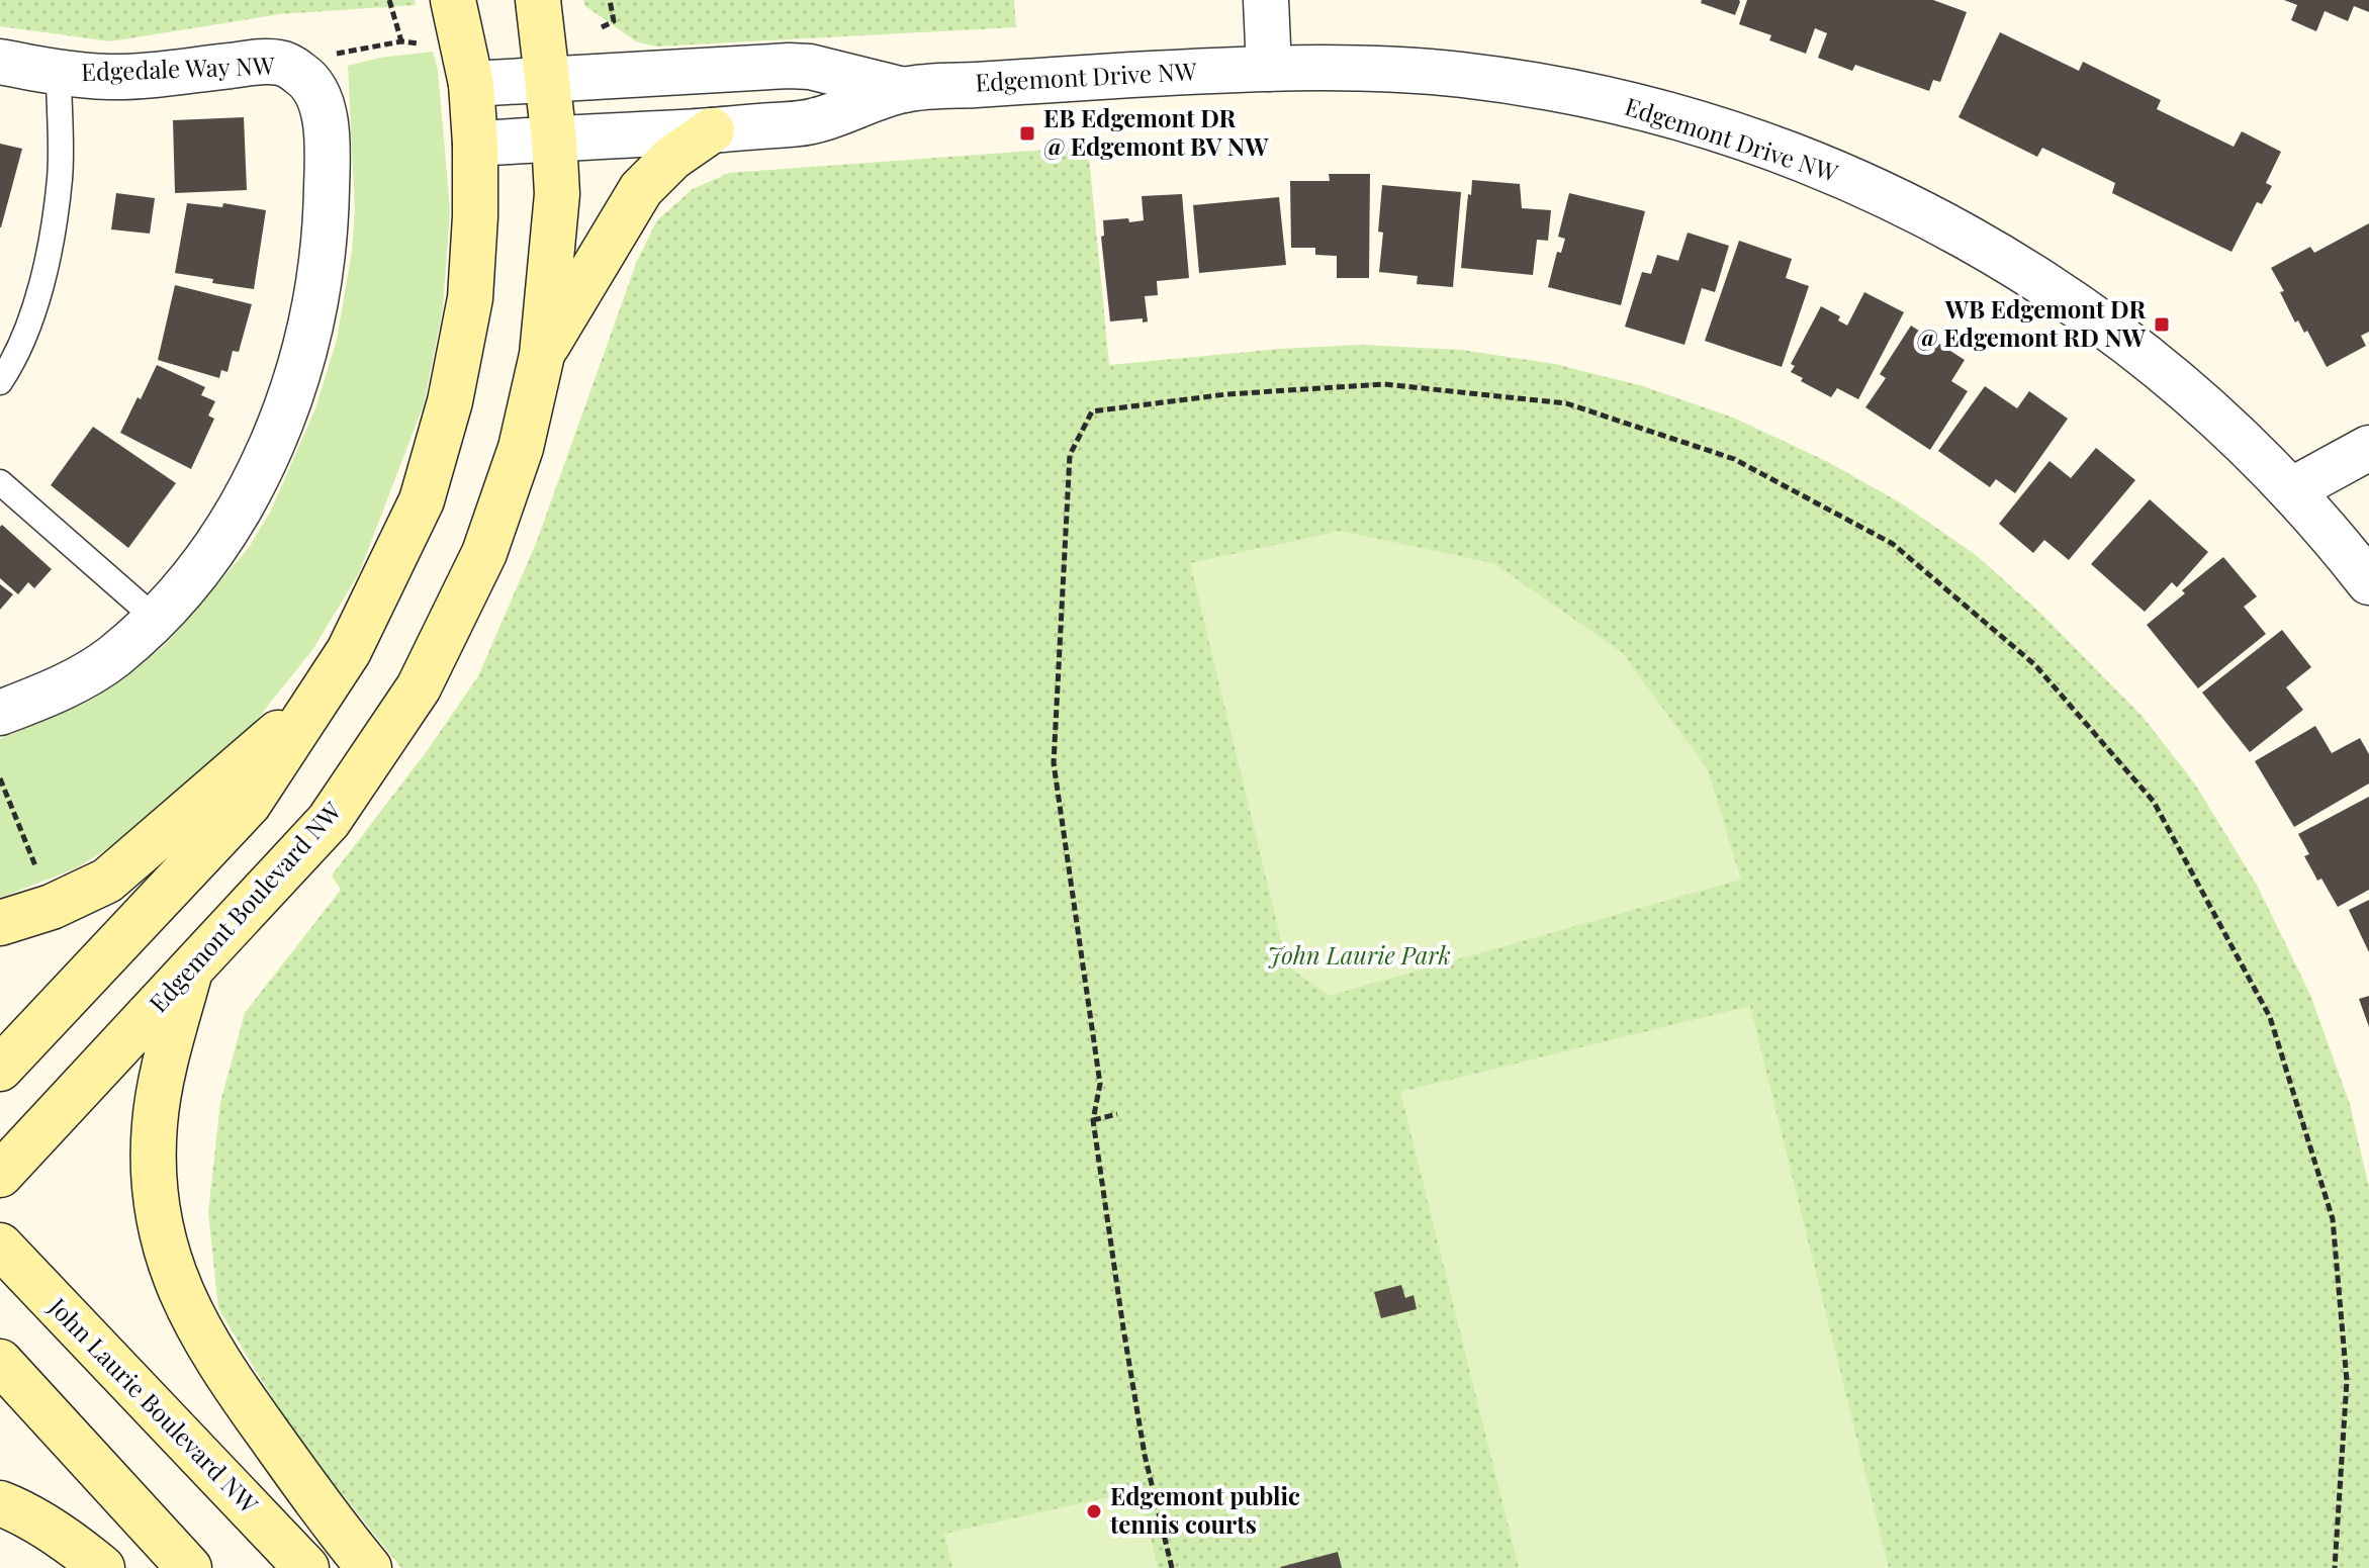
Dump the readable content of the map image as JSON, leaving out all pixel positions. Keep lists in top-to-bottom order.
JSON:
{
  "streets": {
    "main road": ["Edgemont Boulevard NW", "John Laurie Boulevard NW"],
    "street": ["Edgedale Way NW", "Edgemont Drive NW"]
  },
  "crossings": [
    ["Edgemont Drive NW", "Edgemont Boulevard NW"]
  ],
  "parks": ["John Laurie Park"],
  "places": {
    "transit": ["EB Edgemont DR @ Edgemont BV NW", "WB Edgemont DR @ Edgemont RD NW"],
    "other": ["Edgemont public tennis courts"]
  }
}
